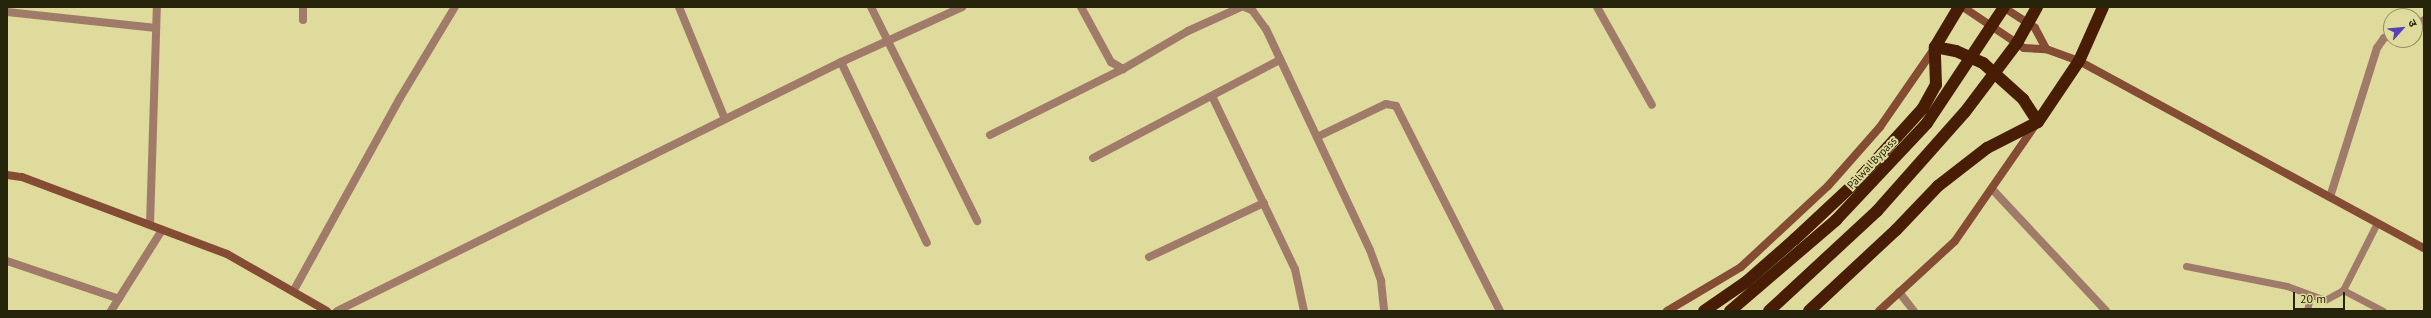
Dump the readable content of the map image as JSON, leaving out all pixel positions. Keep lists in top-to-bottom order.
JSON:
{
  "streets": {
    "highway": ["Palwal Bypass"]
  },
  "scale_bar": "20 m",
  "north": "top right"
}
